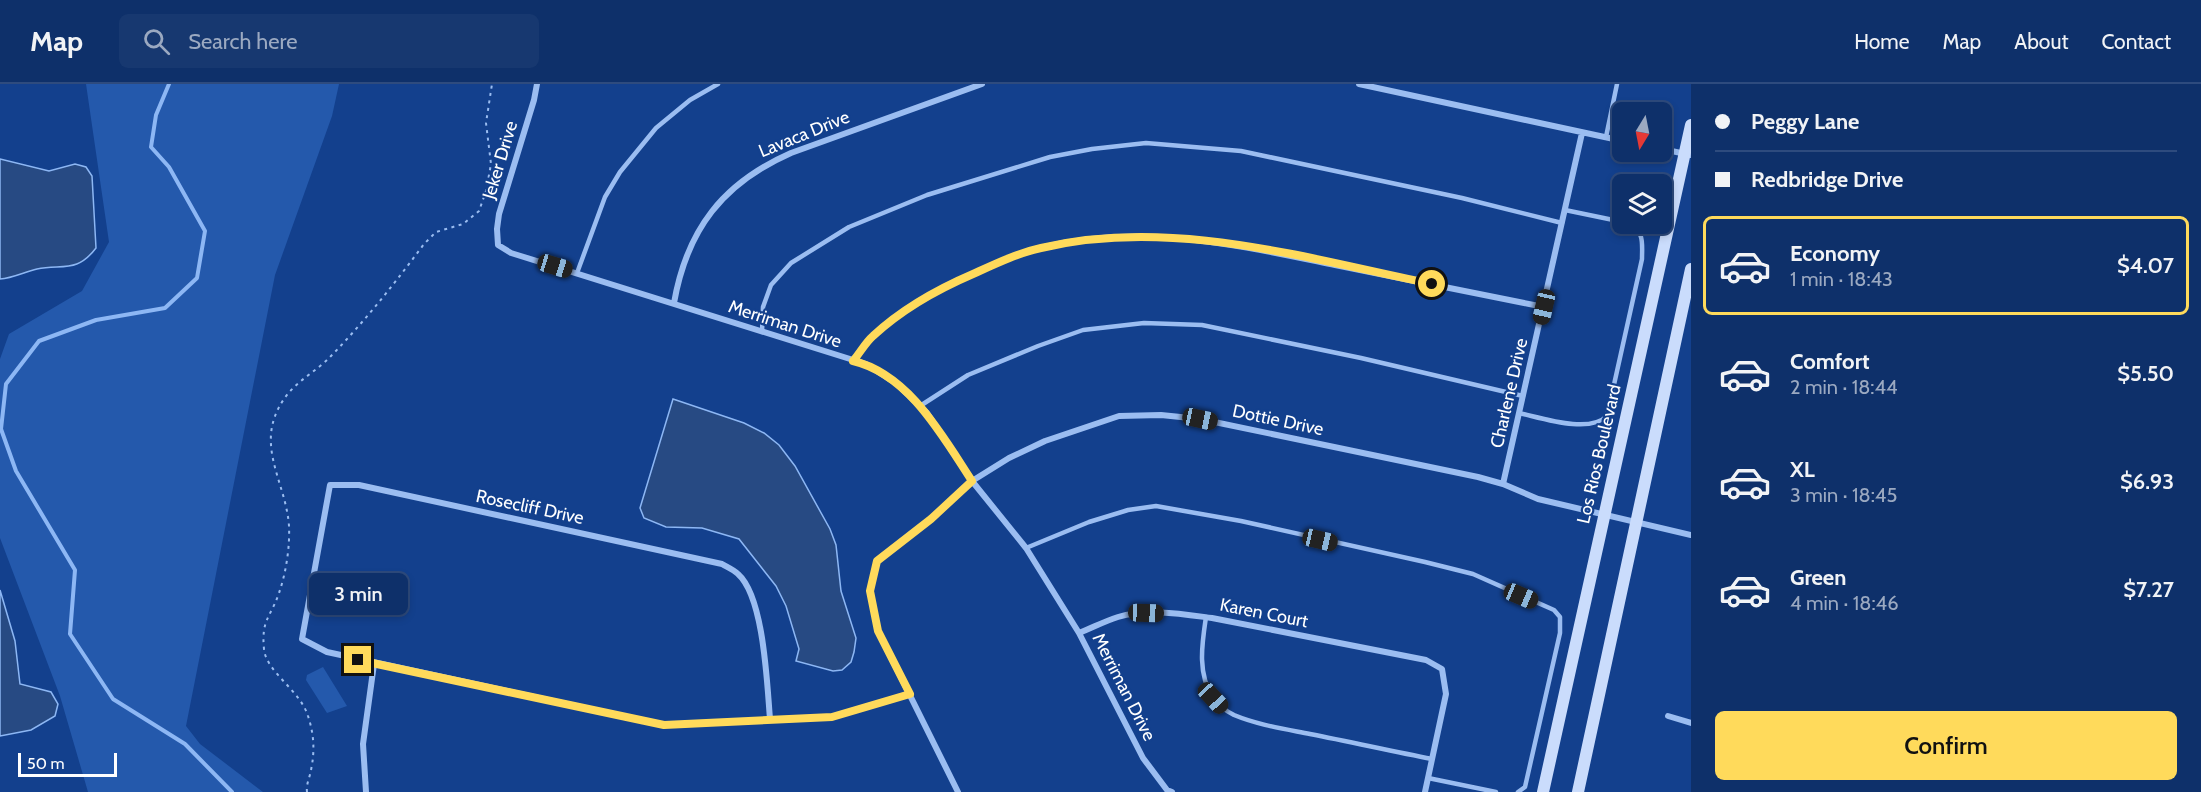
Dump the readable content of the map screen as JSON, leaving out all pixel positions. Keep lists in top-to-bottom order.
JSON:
{
  "streets": {
    "main road": ["Los Rios Boulevard"],
    "street": [
      "Lavaca Drive",
      "Jeker Drive",
      "Merriman Drive",
      "Charlene Drive",
      "Dottie Drive",
      "Rosecliff Drive",
      "Karen Court"
    ]
  },
  "crossings": [
    ["Lavaca Drive", "Merriman Drive"],
    ["Jeker Drive", "Merriman Drive"],
    ["Merriman Drive", "Dottie Drive"],
    ["Merriman Drive", "Karen Court"],
    ["Charlene Drive", "Dottie Drive"],
    ["Dottie Drive", "Los Rios Boulevard"]
  ],
  "scale_bar": "50 m",
  "north": "bottom",
  "page": {
    "header": "Map",
    "search": "Search here",
    "nav": [
      "Home",
      "Map",
      "About",
      "Contact"
    ],
    "banner": ["Peggy Lane", "Redbridge Drive"],
    "list": [
      {
        "name": "Economy",
        "note": "1 min · 18:43",
        "value": "$4.07"
      },
      {
        "name": "Comfort",
        "note": "2 min · 18:44",
        "value": "$5.50"
      },
      {
        "name": "XL",
        "note": "3 min · 18:45",
        "value": "$6.93"
      },
      {
        "name": "Green",
        "note": "4 min · 18:46",
        "value": "$7.27"
      }
    ],
    "bubble": "3 min",
    "buttons": "Confirm",
    "scale": "50 m"
  }
}
